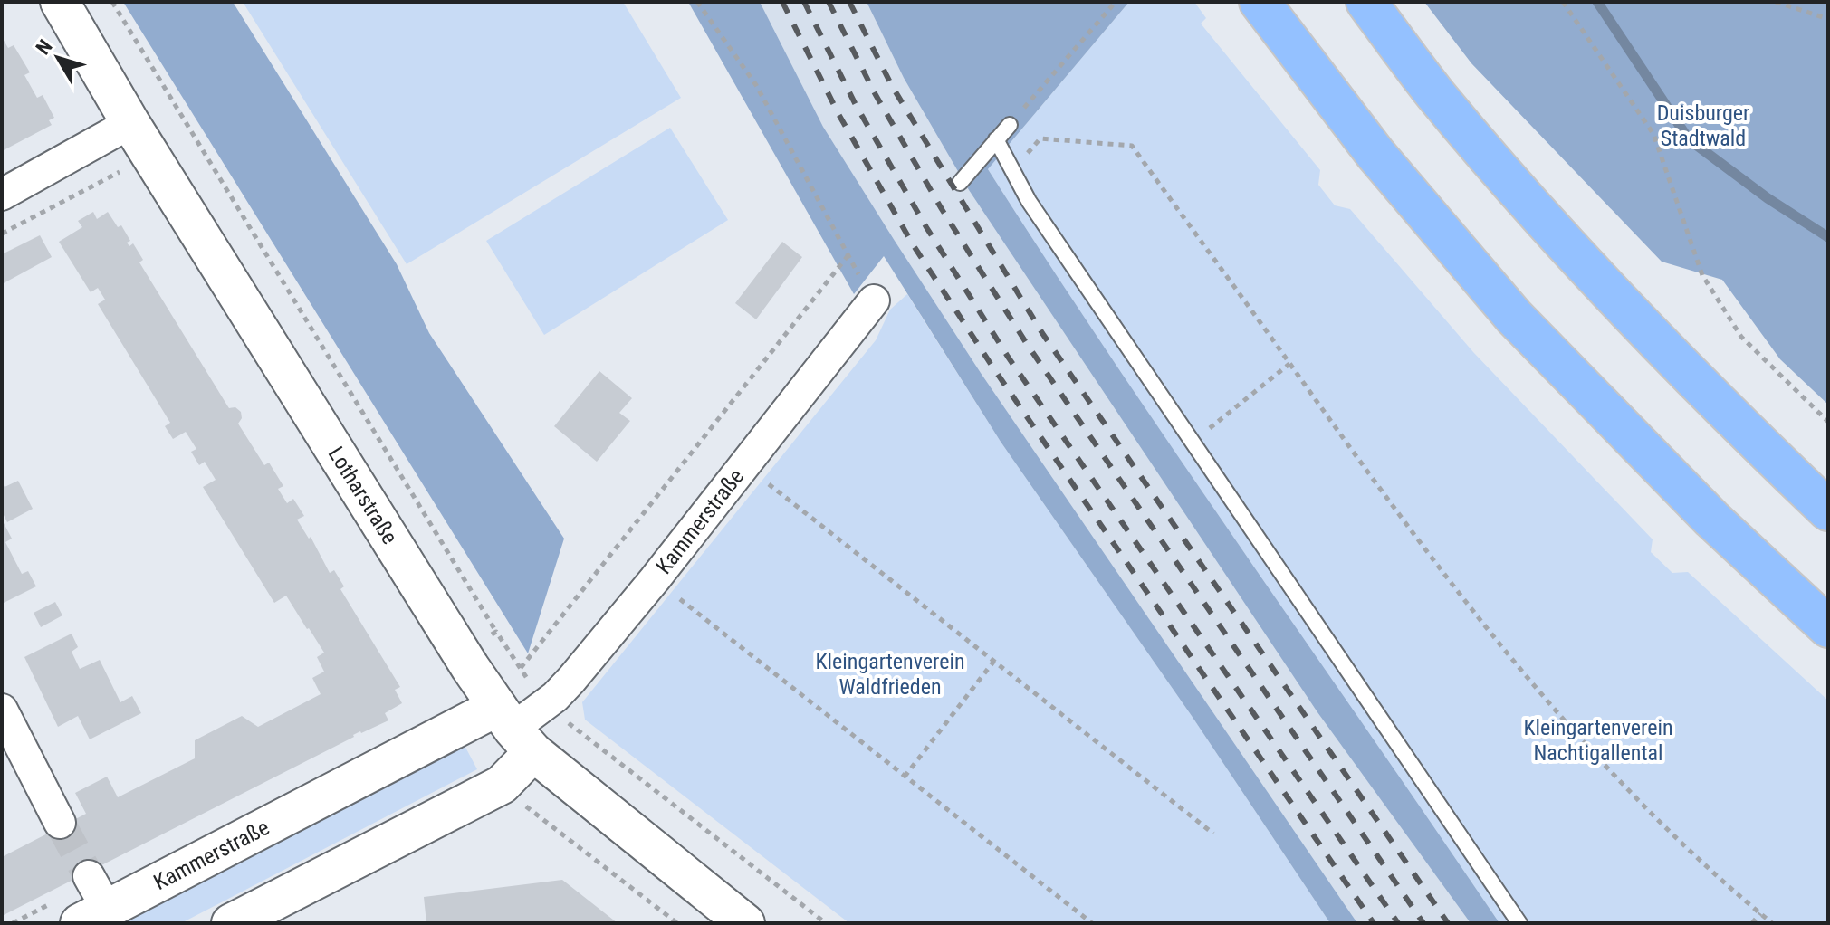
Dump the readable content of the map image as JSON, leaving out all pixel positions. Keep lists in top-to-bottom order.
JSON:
{
  "streets": {
    "street": ["Lotharstraße", "Kammerstraße"]
  },
  "crossings": [
    ["Lotharstraße", "Kammerstraße"]
  ],
  "parks": ["Duisburger Stadtwald", "Kleingartenverein Waldfrieden", "Kleingartenverein Nachtigallental"],
  "north": "top left"
}
